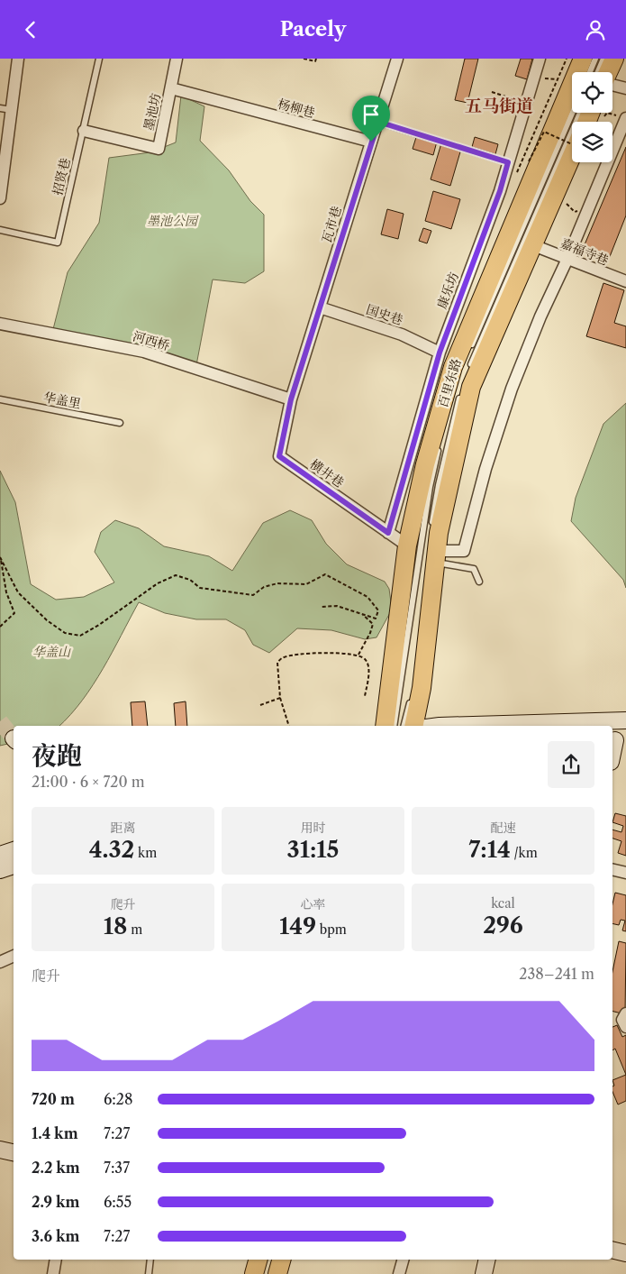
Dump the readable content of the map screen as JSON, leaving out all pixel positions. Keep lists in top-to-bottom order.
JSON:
{
  "streets": {
    "main road": ["百里东路"],
    "street": [
      "杨柳巷",
      "墨池坊",
      "瓦市巷",
      "嘉福寺巷",
      "康乐坊",
      "国史巷",
      "河西桥",
      "横井巷"
    ],
    "lane": ["招贤巷", "华盖里"]
  },
  "crossings": [
    ["杨柳巷", "墨池坊"],
    ["杨柳巷", "瓦市巷"],
    ["墨池坊", "招贤巷"],
    ["瓦市巷", "国史巷"],
    ["瓦市巷", "河西桥"],
    ["瓦市巷", "横井巷"],
    ["嘉福寺巷", "百里东路"],
    ["康乐坊", "国史巷"],
    ["康乐坊", "横井巷"],
    ["河西桥", "横井巷"],
    ["百里东路", "横井巷"]
  ],
  "districts": ["五马街道"],
  "parks": ["墨池公园", "华盖山"],
  "page": {
    "header": "Pacely",
    "heading": ["夜跑", "21:00 · 6 × 720 m"],
    "stats": [
      ["距离", "4.32 km"],
      ["用时", "31:15"],
      ["配速", "7:14 /km"],
      ["爬升", "18 m"],
      ["心率", "149 bpm"],
      ["kcal", "296"]
    ],
    "chart": ["爬升", "238–241 m"],
    "list": [
      {
        "name": "720 m",
        "note": "6:28"
      },
      {
        "name": "1.4 km",
        "note": "7:27"
      },
      {
        "name": "2.2 km",
        "note": "7:37"
      },
      {
        "name": "2.9 km",
        "note": "6:55"
      },
      {
        "name": "3.6 km",
        "note": "7:27"
      }
    ]
  }
}
